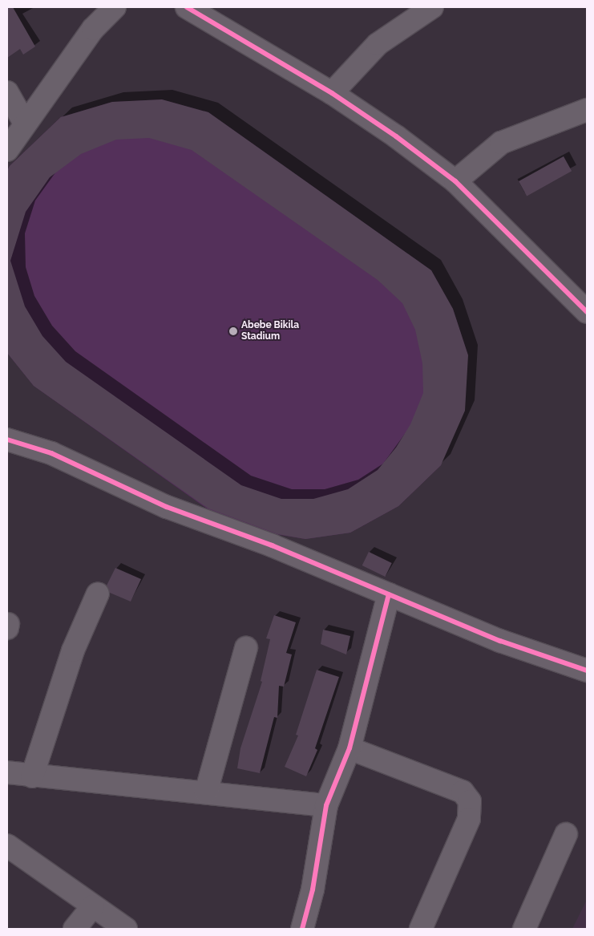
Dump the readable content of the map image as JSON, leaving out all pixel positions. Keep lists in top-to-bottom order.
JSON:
{
  "places": ["Abebe Bikila Stadium"]
}
